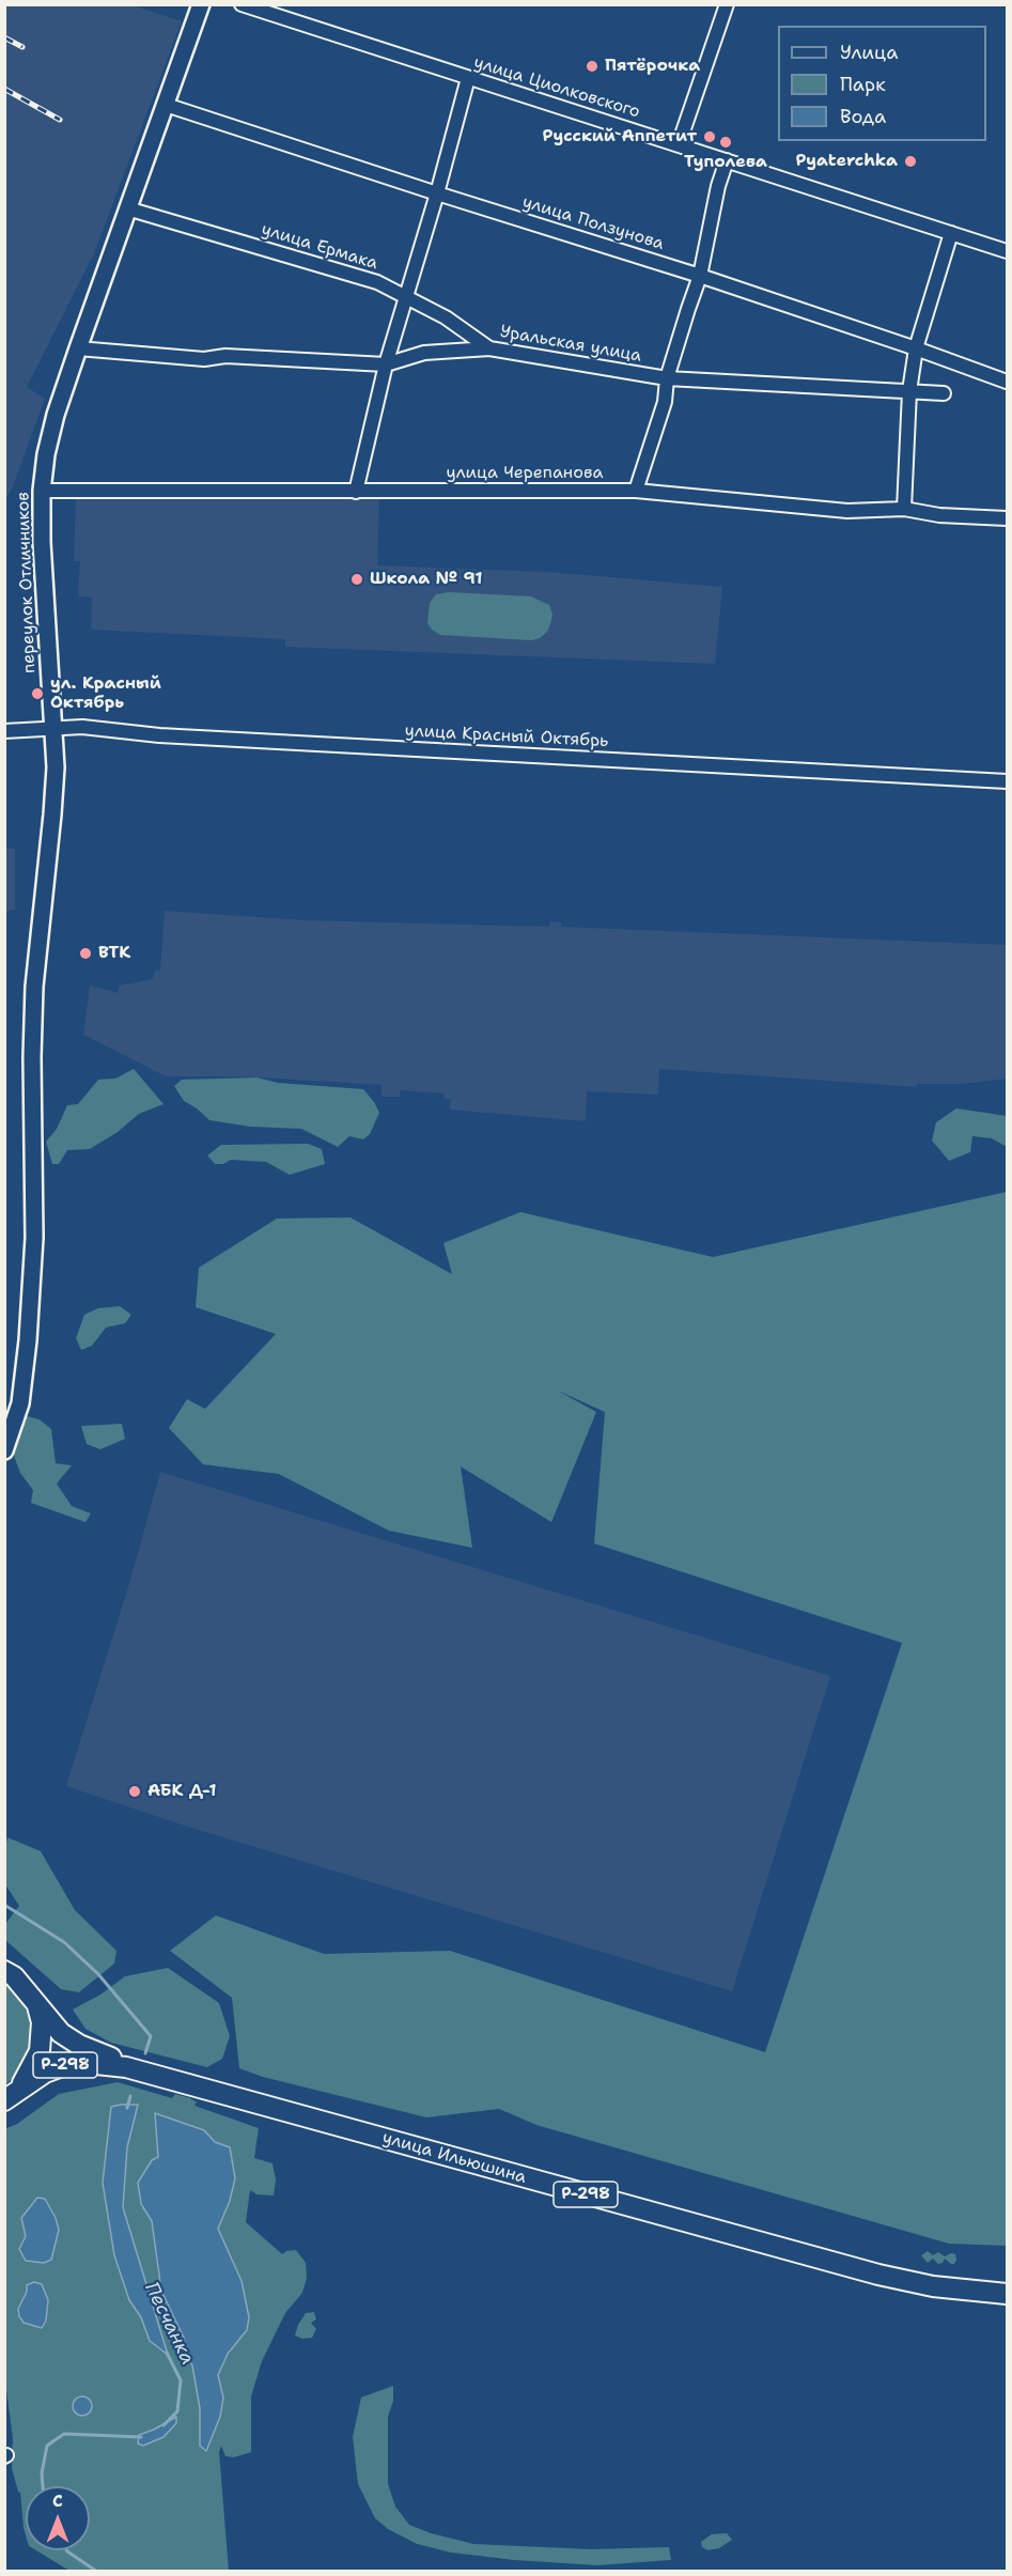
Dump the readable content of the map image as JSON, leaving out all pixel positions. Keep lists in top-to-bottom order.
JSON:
{
  "streets": {
    "highway": ["Р-298", "улица Ильюшина"],
    "main road": ["переулок Отличников"],
    "street": [
      "улица Циолковского",
      "улица Ползунова",
      "улица Ермака",
      "Уральская улица",
      "улица Черепанова",
      "улица Красный Октябрь"
    ]
  },
  "crossings": [
    ["улица Ползунова", "переулок Отличников"],
    ["улица Ермака", "Уральская улица"],
    ["улица Ермака", "переулок Отличников"],
    ["Уральская улица", "переулок Отличников"],
    ["улица Черепанова", "переулок Отличников"],
    ["переулок Отличников", "улица Красный Октябрь"],
    ["Р-298", "улица Ильюшина"]
  ],
  "water": ["Песчанка"],
  "places": [
    "Пятёрочка",
    "Русский Аппетит",
    "Туполева",
    "Pyaterchka",
    "Школа № 91",
    "ул. Красный Октябрь",
    "ВТК",
    "АБК Д-1"
  ],
  "legend": ["Улица", "Парк", "Вода"],
  "north": "top"
}
